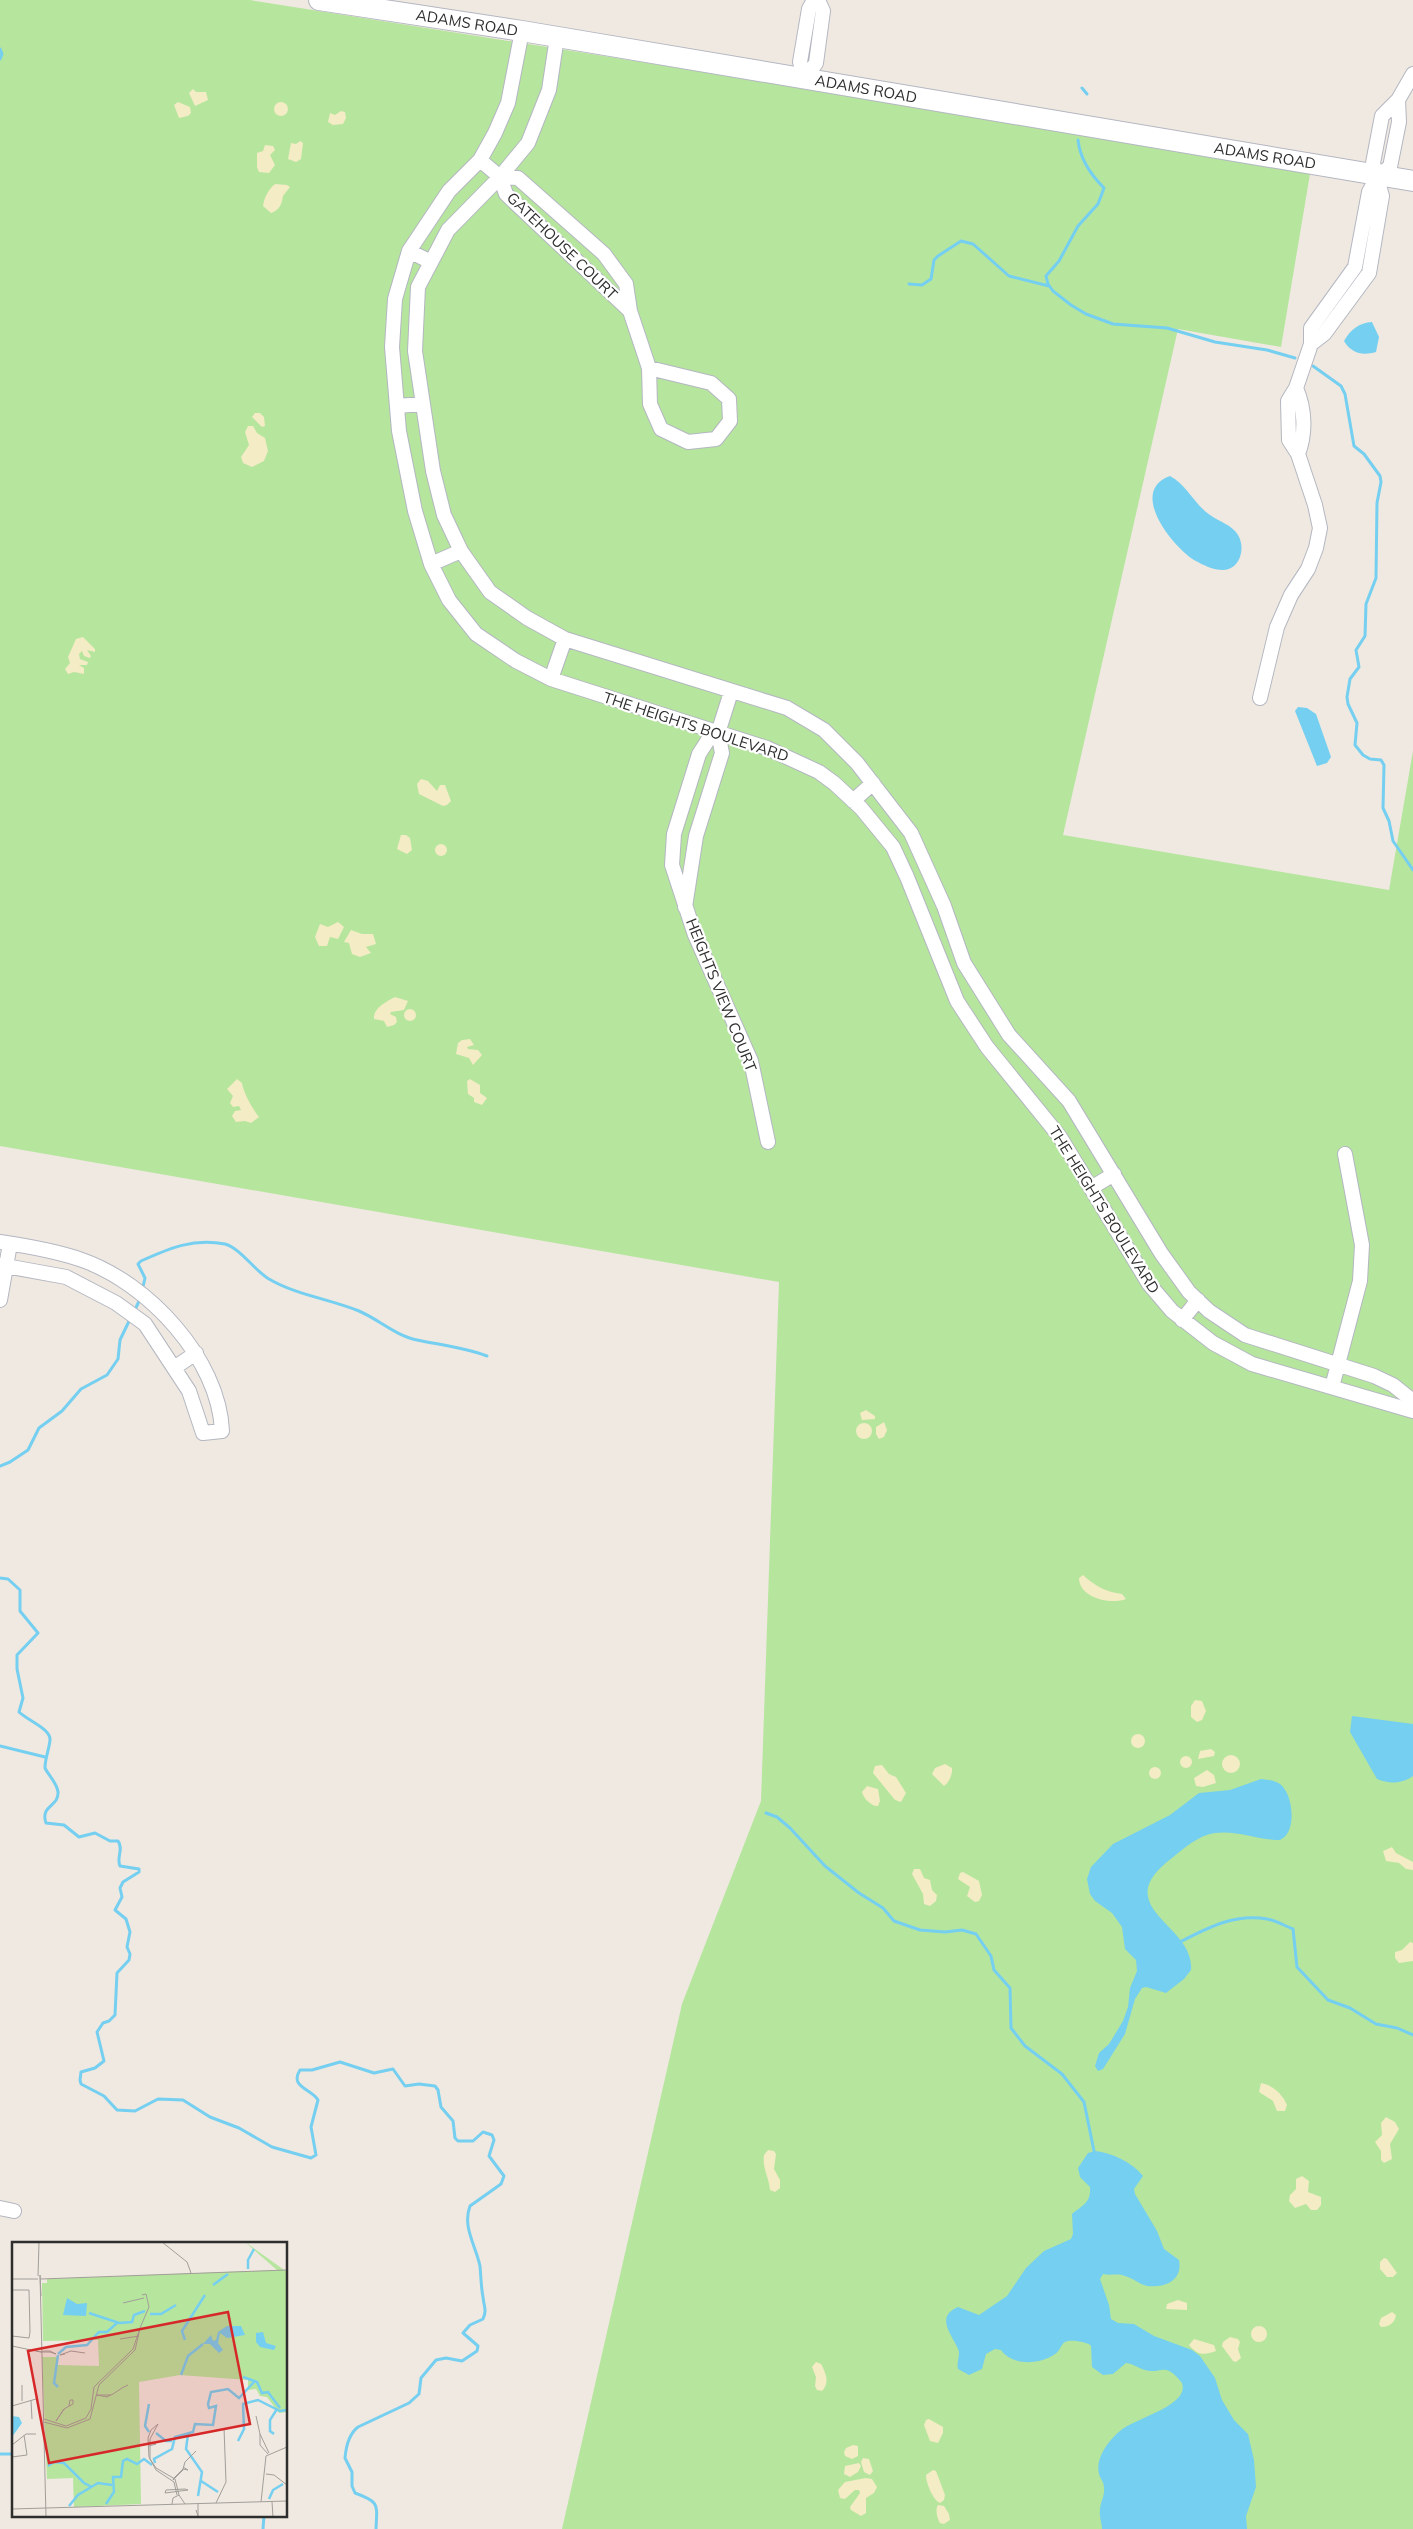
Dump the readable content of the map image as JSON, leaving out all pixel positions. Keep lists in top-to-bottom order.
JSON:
{
  "streets": {
    "main road": ["ADAMS ROAD"],
    "street": ["GATEHOUSE COURT", "THE HEIGHTS BOULEVARD", "HEIGHTS VIEW COURT"]
  },
  "crossings": [
    ["ADAMS ROAD", "THE HEIGHTS BOULEVARD"],
    ["GATEHOUSE COURT", "THE HEIGHTS BOULEVARD"],
    ["THE HEIGHTS BOULEVARD", "HEIGHTS VIEW COURT"]
  ]
}
